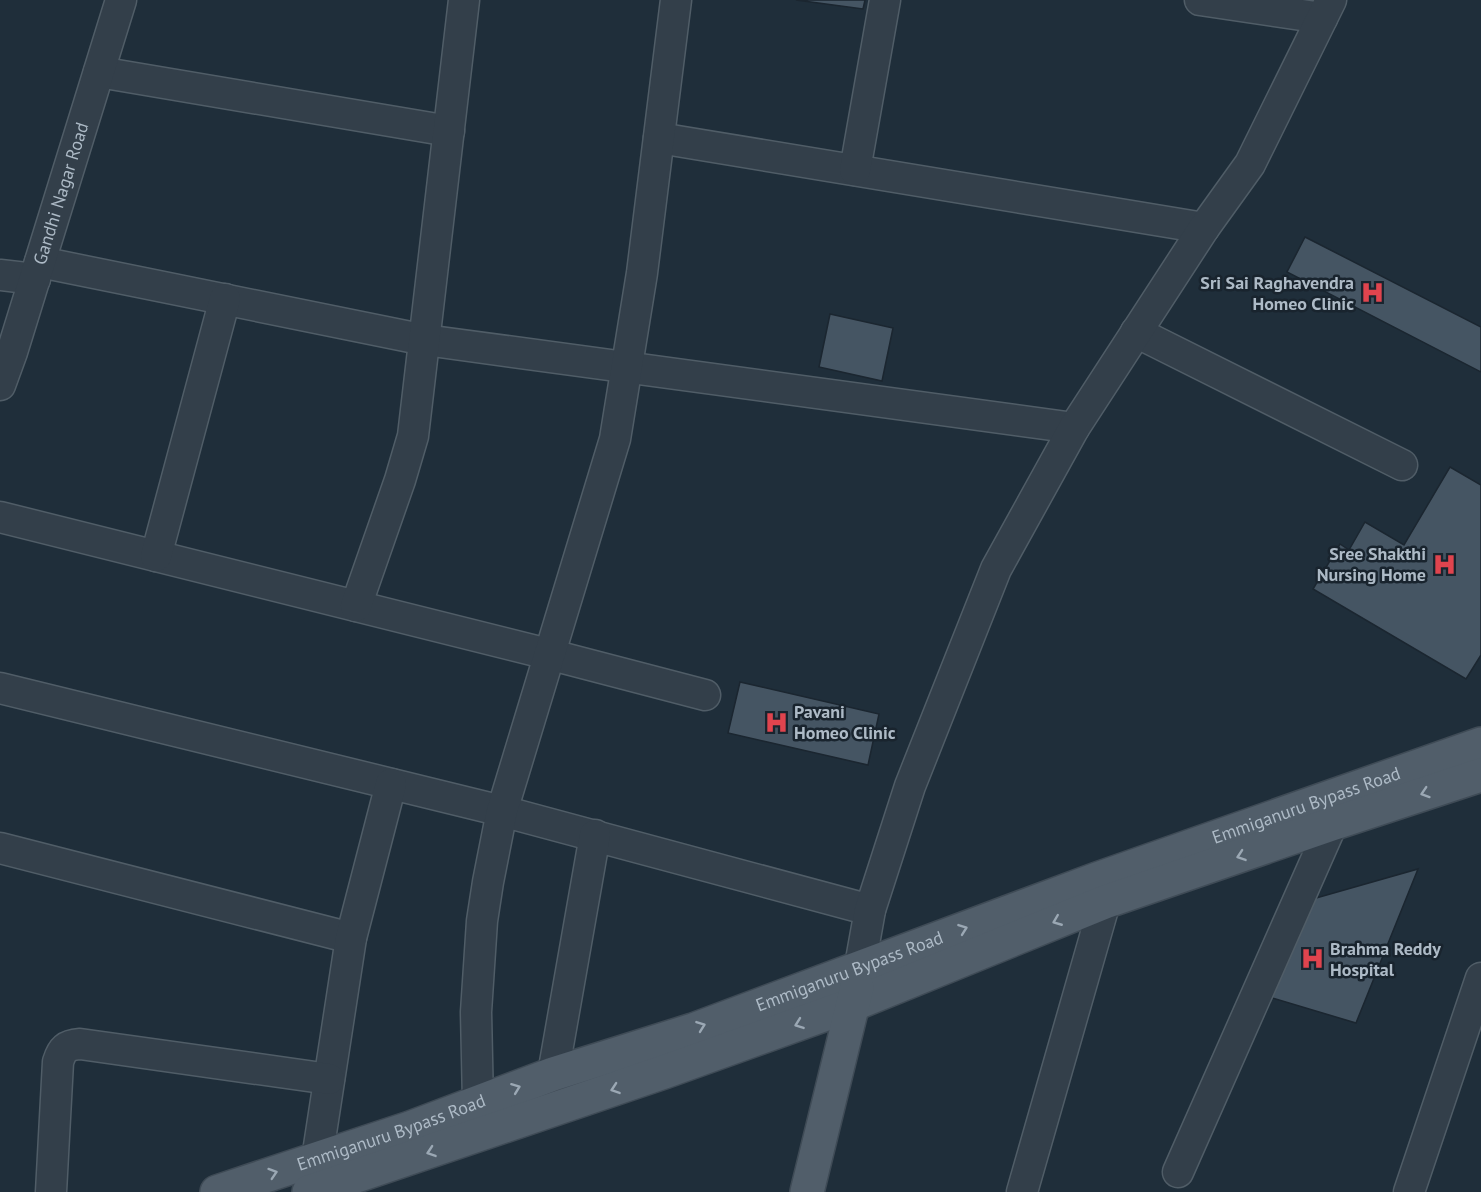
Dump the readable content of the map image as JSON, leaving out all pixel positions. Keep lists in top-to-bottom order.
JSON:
{
  "streets": {
    "main road": ["Emmiganuru Bypass Road"],
    "street": ["Gandhi Nagar Road"]
  },
  "places": {
    "hospital": [
      "Sri Sai Raghavendra Homeo Clinic",
      "Sree Shakthi Nursing Home",
      "Pavani Homeo Clinic",
      "Brahma Reddy Hospital"
    ]
  }
}
